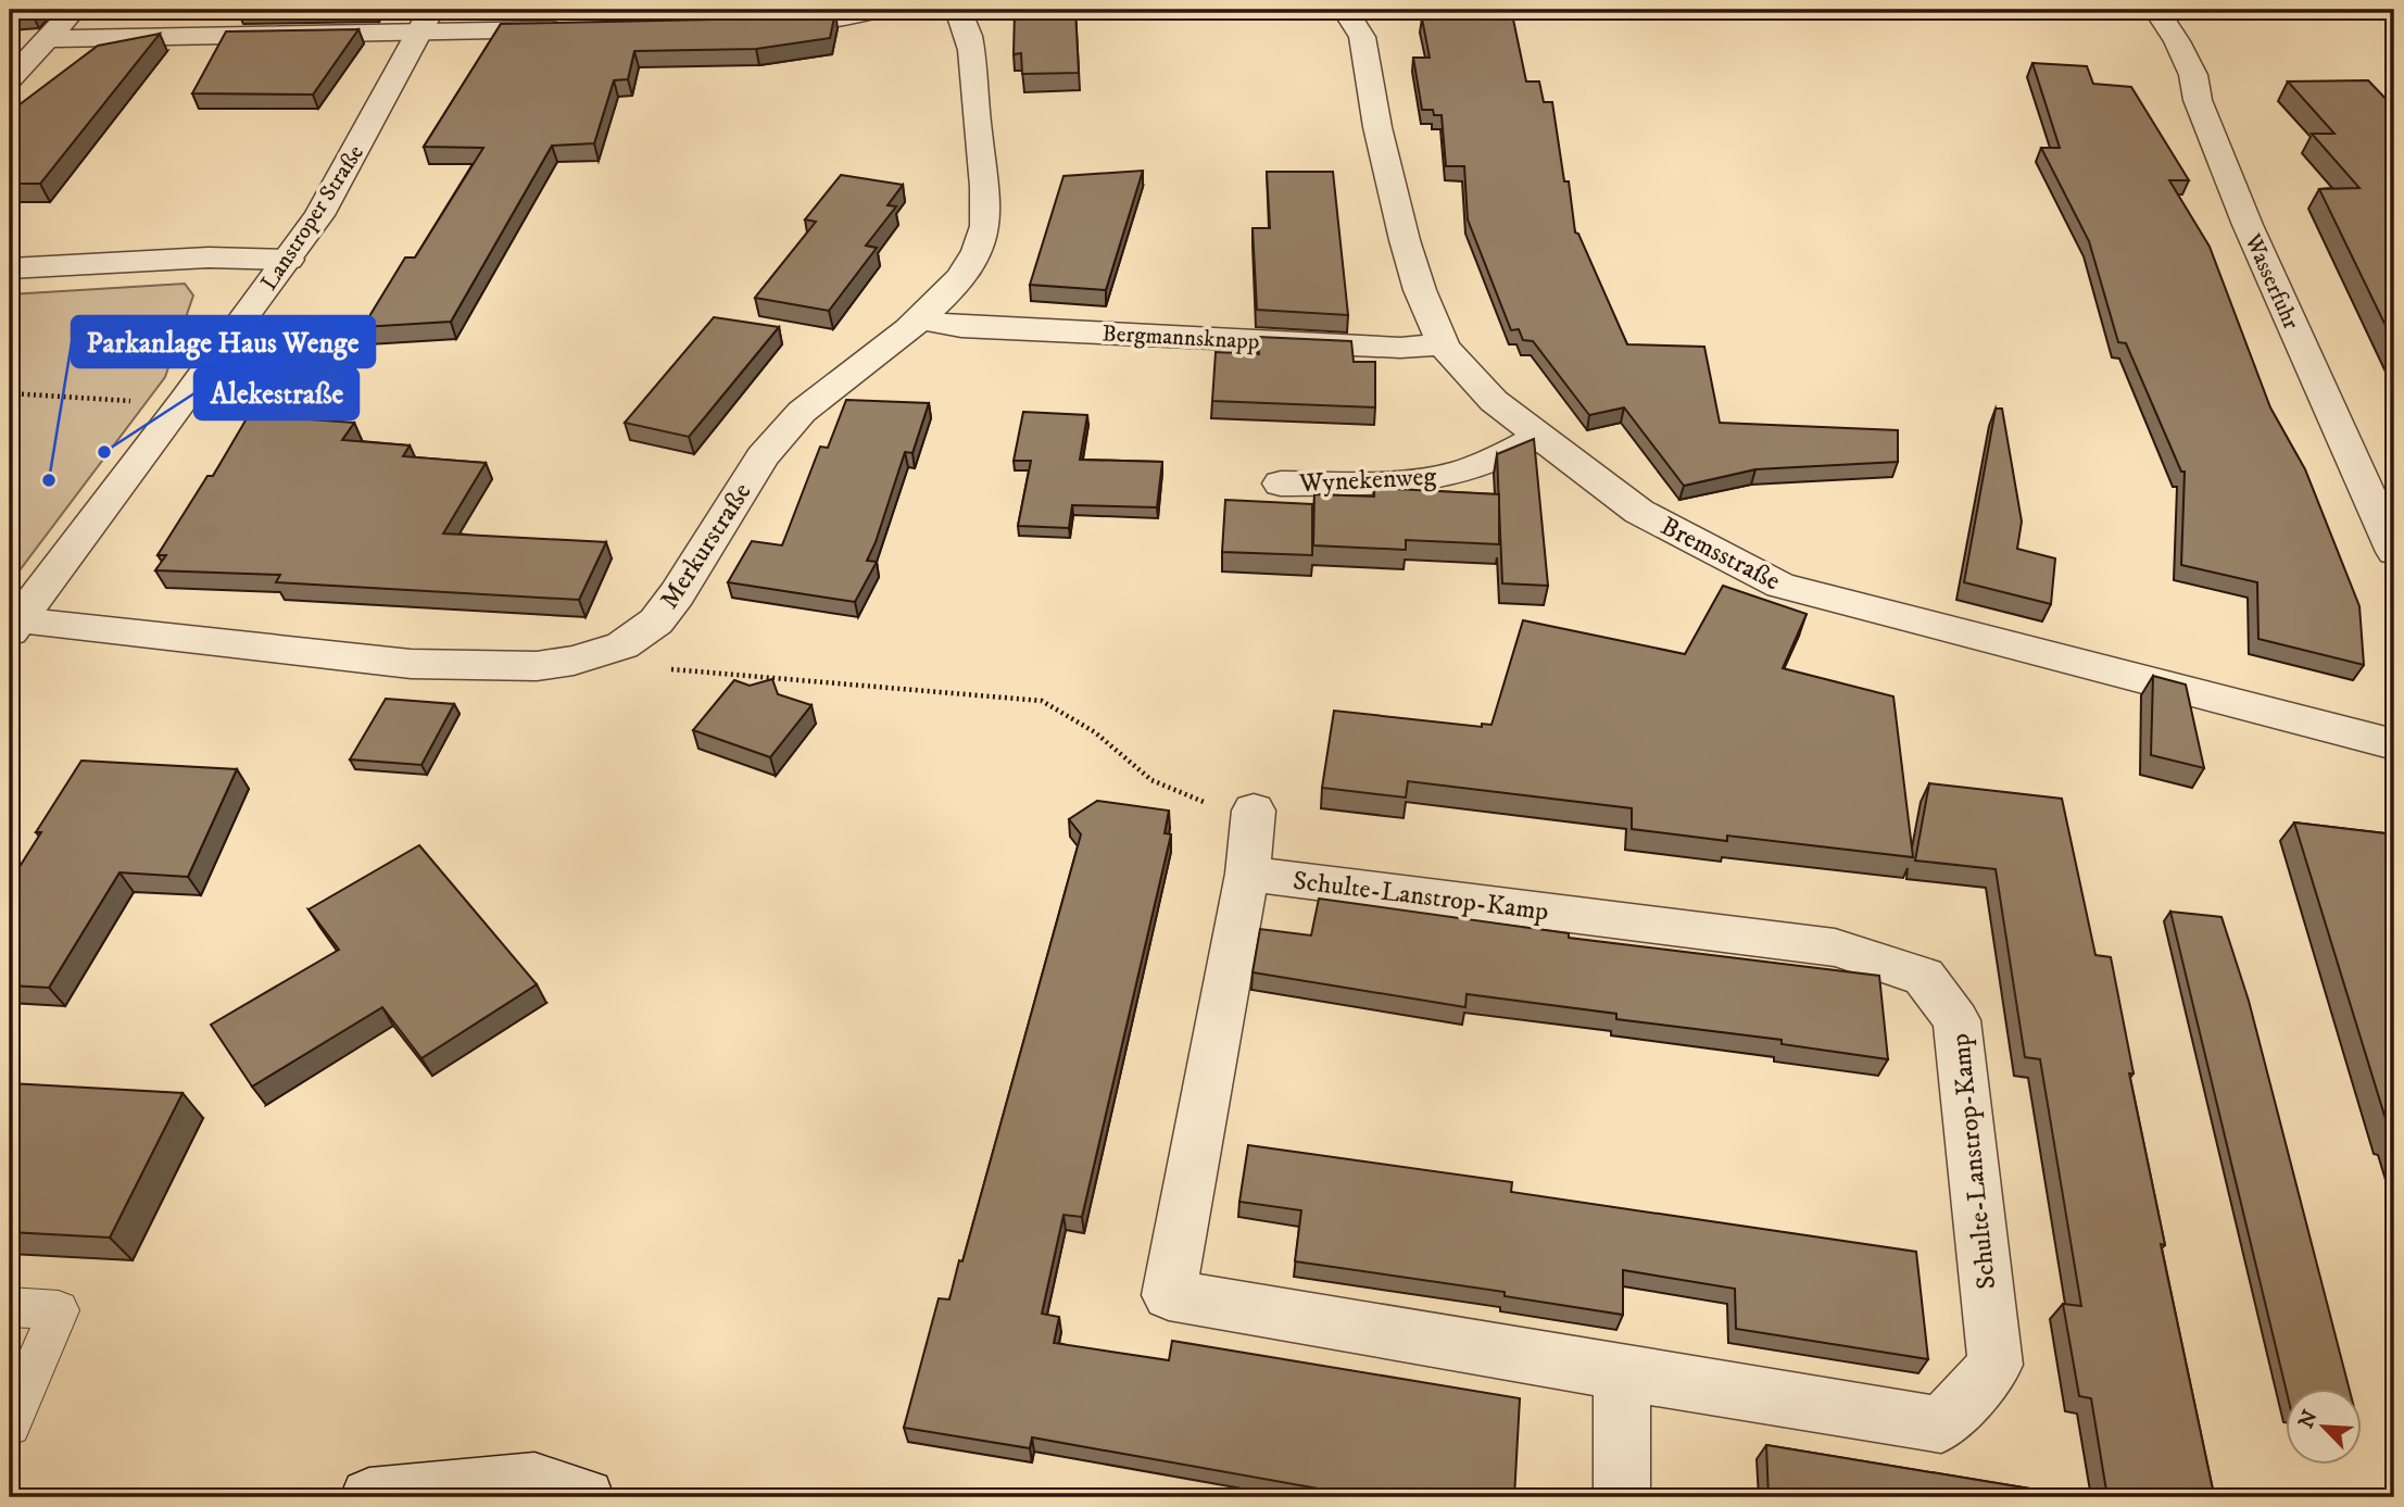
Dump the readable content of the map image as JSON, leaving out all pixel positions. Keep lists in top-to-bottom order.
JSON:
{
  "streets": {
    "street": [
      "Lanstroper Straße",
      "Wasserfuhr",
      "Bergmannsknapp",
      "Wynekenweg",
      "Merkurstraße",
      "Bremsstraße",
      "Schulte-Lanstrop-Kamp"
    ]
  },
  "crossings": [
    ["Lanstroper Straße", "Merkurstraße"],
    ["Bergmannsknapp", "Merkurstraße"],
    ["Bergmannsknapp", "Bremsstraße"],
    ["Wynekenweg", "Bremsstraße"]
  ],
  "places": ["Alekestraße", "Parkanlage Haus Wenge"],
  "north": "top left"
}
